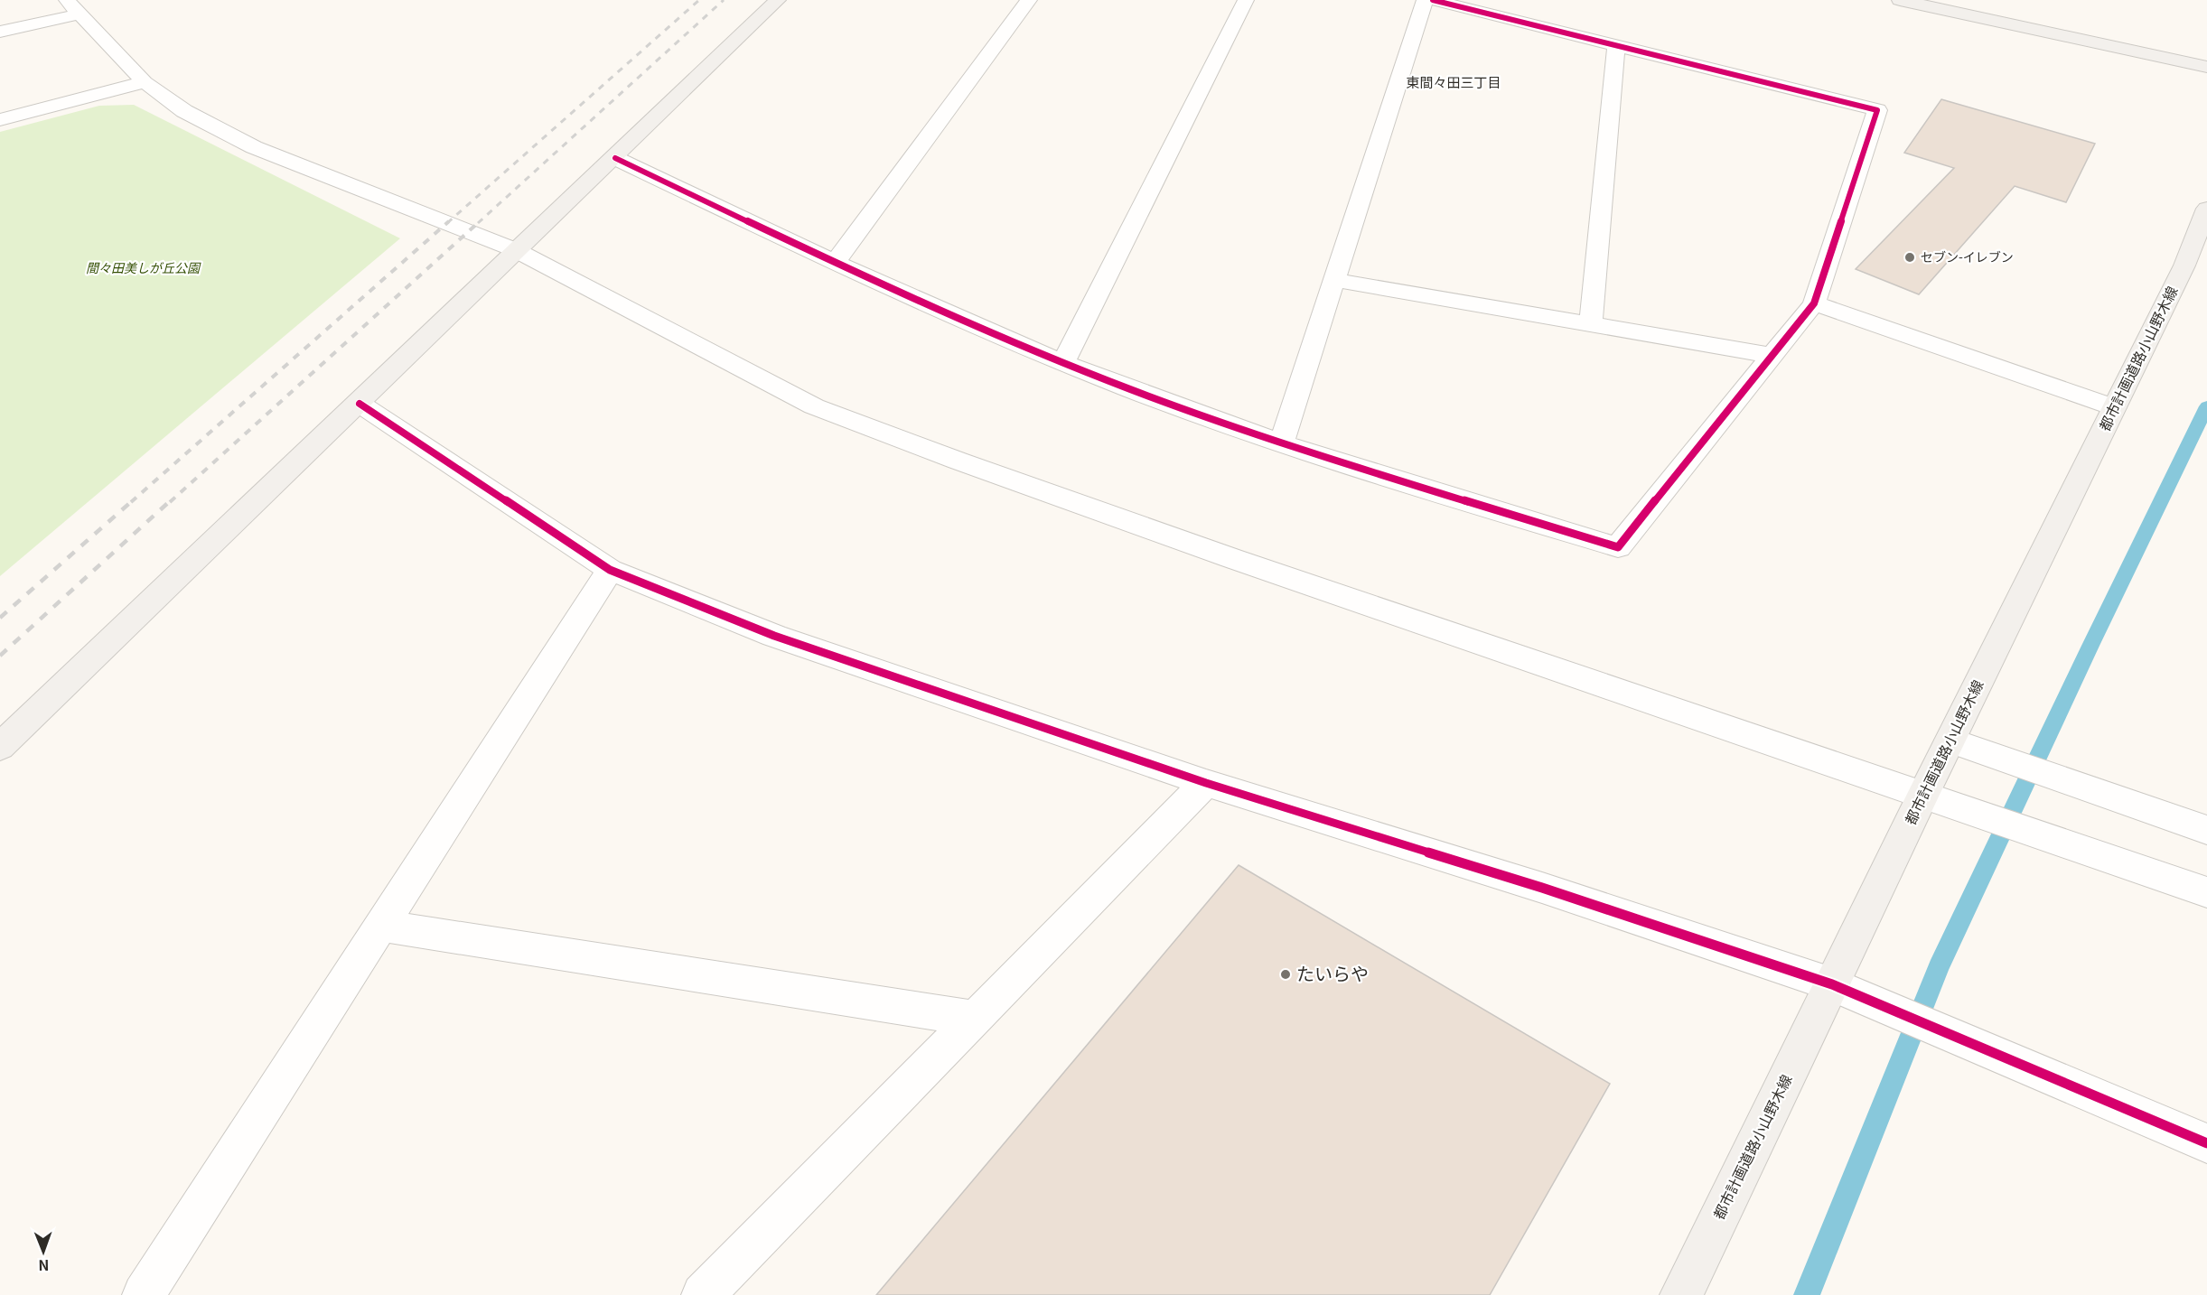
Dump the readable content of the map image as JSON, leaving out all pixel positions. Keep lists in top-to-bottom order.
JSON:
{
  "streets": {
    "street": ["都市計画道路小山野木線"]
  },
  "districts": ["東間々田三丁目"],
  "parks": ["間々田美しが丘公園"],
  "places": ["セブン-イレブン", "たいらや"],
  "north": "bottom"
}
